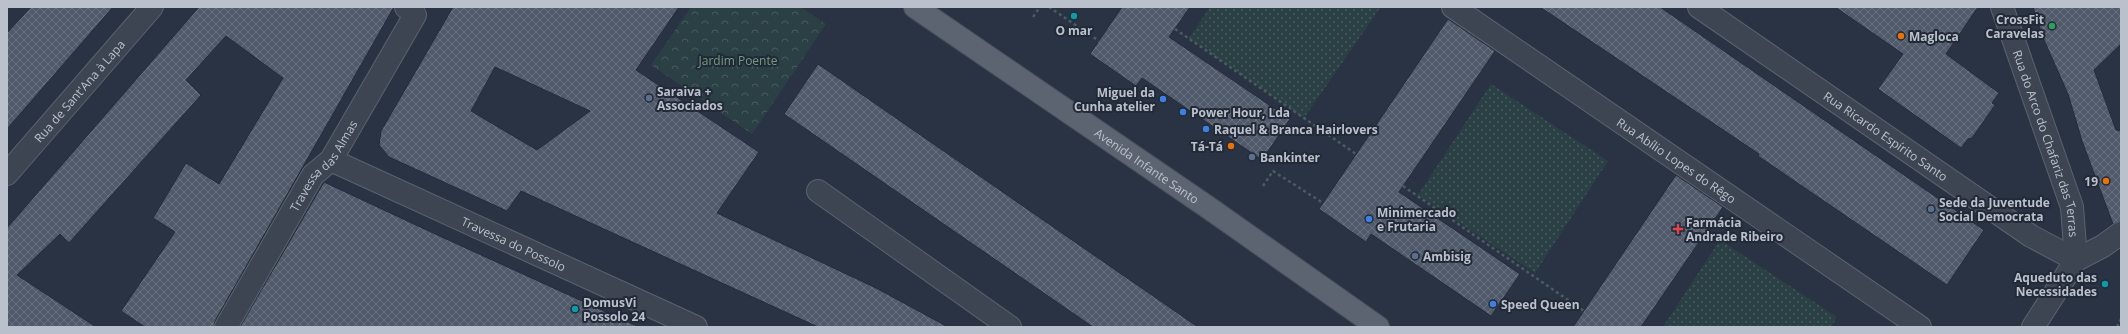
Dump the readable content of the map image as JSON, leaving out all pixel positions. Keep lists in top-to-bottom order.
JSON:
{
  "streets": {
    "main road": ["Avenida Infante Santo"],
    "street": [
      "Rua de Sant'Ana à Lapa",
      "Rua Ricardo Espírito Santo",
      "Rua do Arco do Chafariz das Terras",
      "Rua Abílio Lopes do Rêgo",
      "Travessa das Almas",
      "Travessa do Possolo"
    ]
  },
  "crossings": [
    ["Rua Ricardo Espírito Santo", "Rua do Arco do Chafariz das Terras"],
    ["Travessa das Almas", "Travessa do Possolo"]
  ],
  "parks": ["Jardim Poente"],
  "places": {
    "other": [
      "O mar",
      "CrossFit Caravelas",
      "Magloca",
      "Saraiva + Associados",
      "Miguel da Cunha atelier",
      "Power Hour, Lda",
      "Raquel & Branca Hairlovers",
      "Tá-Tá",
      "Bankinter",
      "19",
      "Sede da Juventude Social Democrata",
      "Minimercado e Frutaria",
      "Ambisig",
      "Aqueduto das Necessidades",
      "Speed Queen",
      "DomusVi Possolo 24"
    ],
    "health": ["Farmácia Andrade Ribeiro"]
  }
}
